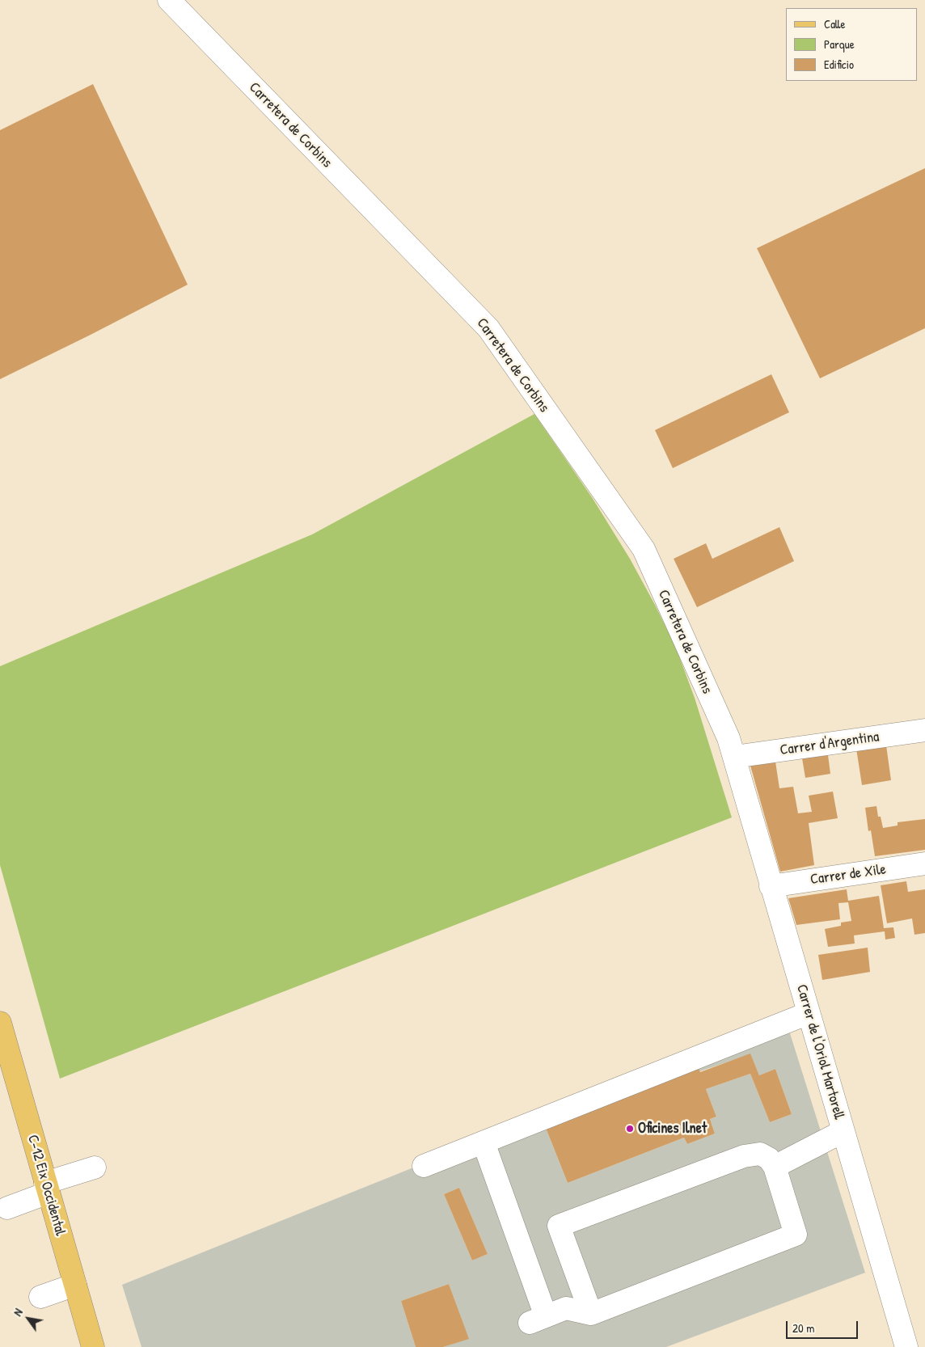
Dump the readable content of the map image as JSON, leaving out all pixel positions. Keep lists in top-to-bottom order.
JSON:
{
  "streets": {
    "main road": ["C-12 Eix Occidental"],
    "street": [
      "Carretera de Corbins",
      "Carrer d'Argentina",
      "Carrer de Xile",
      "Carrer de l'Oriol Martorell"
    ]
  },
  "crossings": [
    ["Carretera de Corbins", "Carrer d'Argentina"],
    ["Carretera de Corbins", "Carrer de l'Oriol Martorell"],
    ["Carrer d'Argentina", "Carrer de l'Oriol Martorell"],
    ["Carrer de Xile", "Carrer de l'Oriol Martorell"]
  ],
  "places": ["Oficines Ilnet"],
  "legend": ["Calle", "Parque", "Edificio"],
  "scale_bar": "20 m",
  "north": "top left"
}
